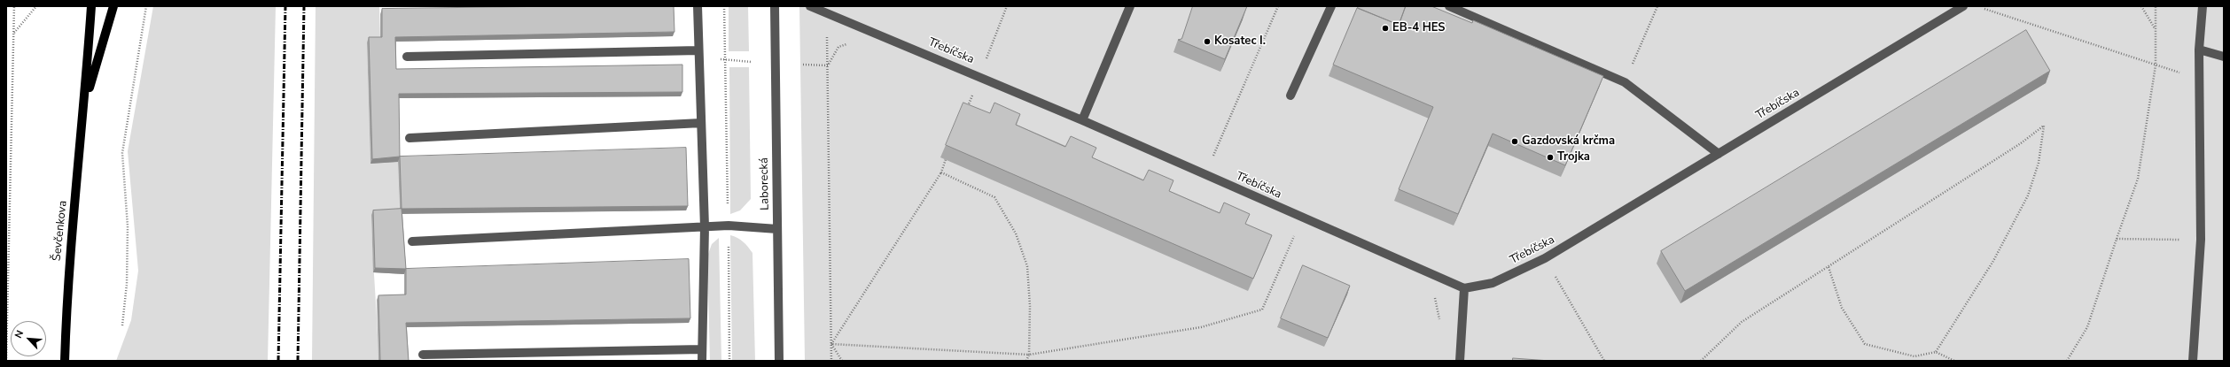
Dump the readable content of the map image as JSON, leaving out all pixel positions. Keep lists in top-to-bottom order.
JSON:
{
  "streets": {
    "main road": ["Ševčenkova"],
    "street": ["Třebíčska", "Laborecká"]
  },
  "places": [
    "EB-4 HES",
    "Kosatec I.",
    "Gazdovská krčma",
    "Trojka"
  ],
  "north": "top left"
}
